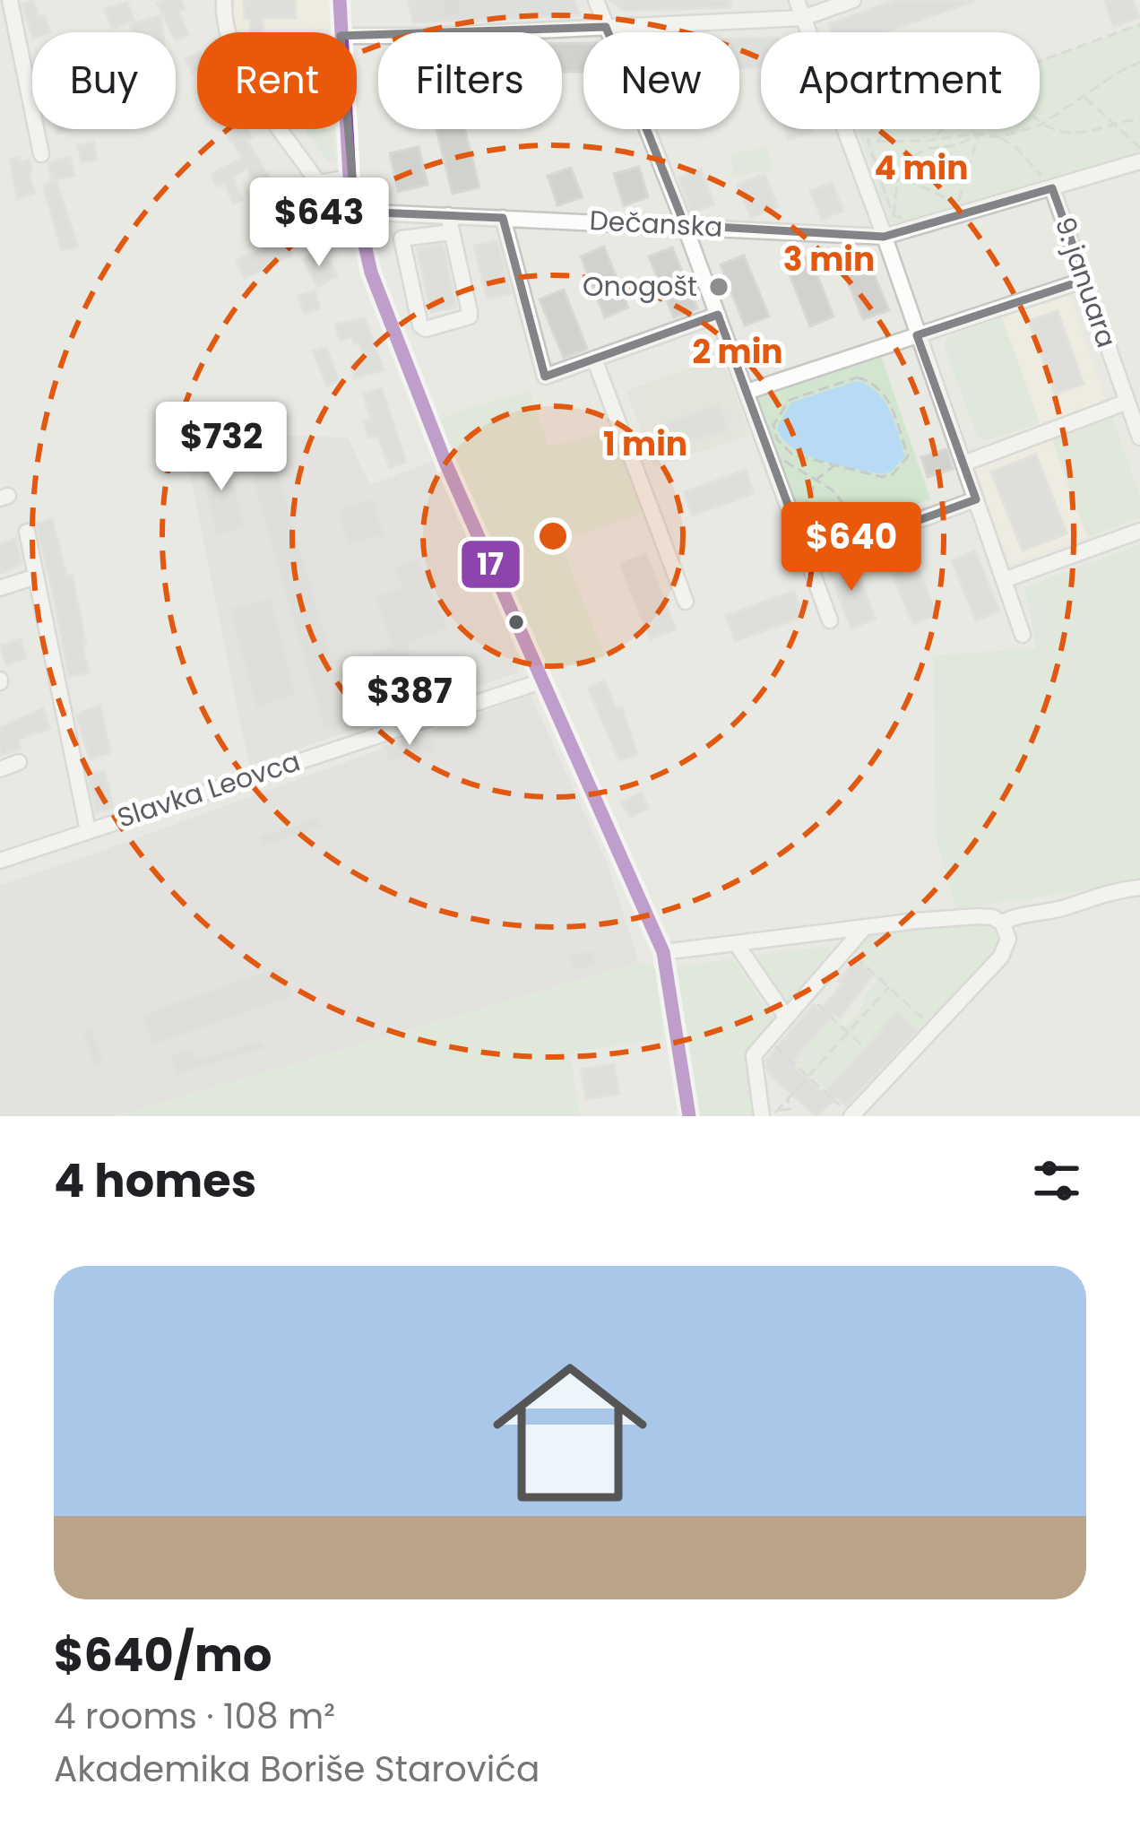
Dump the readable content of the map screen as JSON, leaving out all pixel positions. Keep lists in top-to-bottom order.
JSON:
{
  "streets": {
    "street": ["Dečanska", "9. januara", "Slavka Leovca"]
  },
  "crossings": [
    ["Dečanska", "9. januara"]
  ],
  "places": ["Onogošt"],
  "lines": ["transit line 17"],
  "page": {
    "chip": [
      "Buy",
      "Rent",
      "Filters",
      "New",
      "Apartment"
    ],
    "price": [
      "$643",
      "$732",
      "$640",
      "$387"
    ],
    "heading": "4 homes",
    "list": [
      {
        "name": "$640/mo",
        "note": "4 rooms · 108 m² · Akademika Boriše Starovića"
      }
    ]
  },
  "rings": [
    "4 min",
    "3 min",
    "2 min",
    "1 min"
  ]
}
